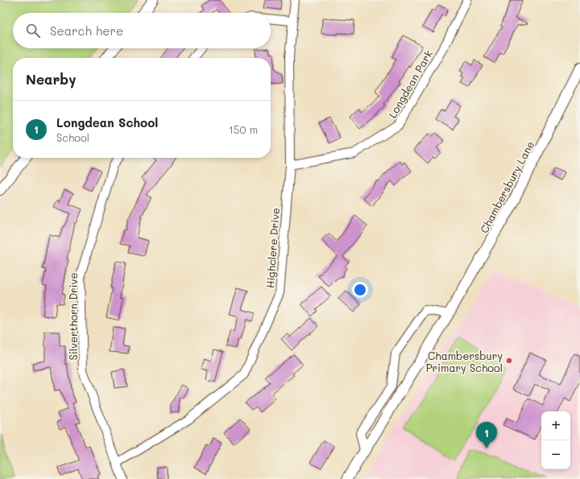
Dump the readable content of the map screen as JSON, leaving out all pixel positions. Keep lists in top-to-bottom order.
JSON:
{
  "streets": {
    "street": [
      "Longdean Park",
      "Chambersbury Lane",
      "Highclere Drive",
      "Silverthorn Drive"
    ]
  },
  "crossings": [
    ["Longdean Park", "Highclere Drive"],
    ["Highclere Drive", "Silverthorn Drive"]
  ],
  "places": ["Chambersbury Primary School"],
  "page": {
    "search": "Search here",
    "heading": "Nearby",
    "list": [
      {
        "mark": "1",
        "name": "Longdean School",
        "note": "School",
        "value": "150 m"
      }
    ],
    "map_buttons": ["+", "−"],
    "pins": "1"
  }
}
